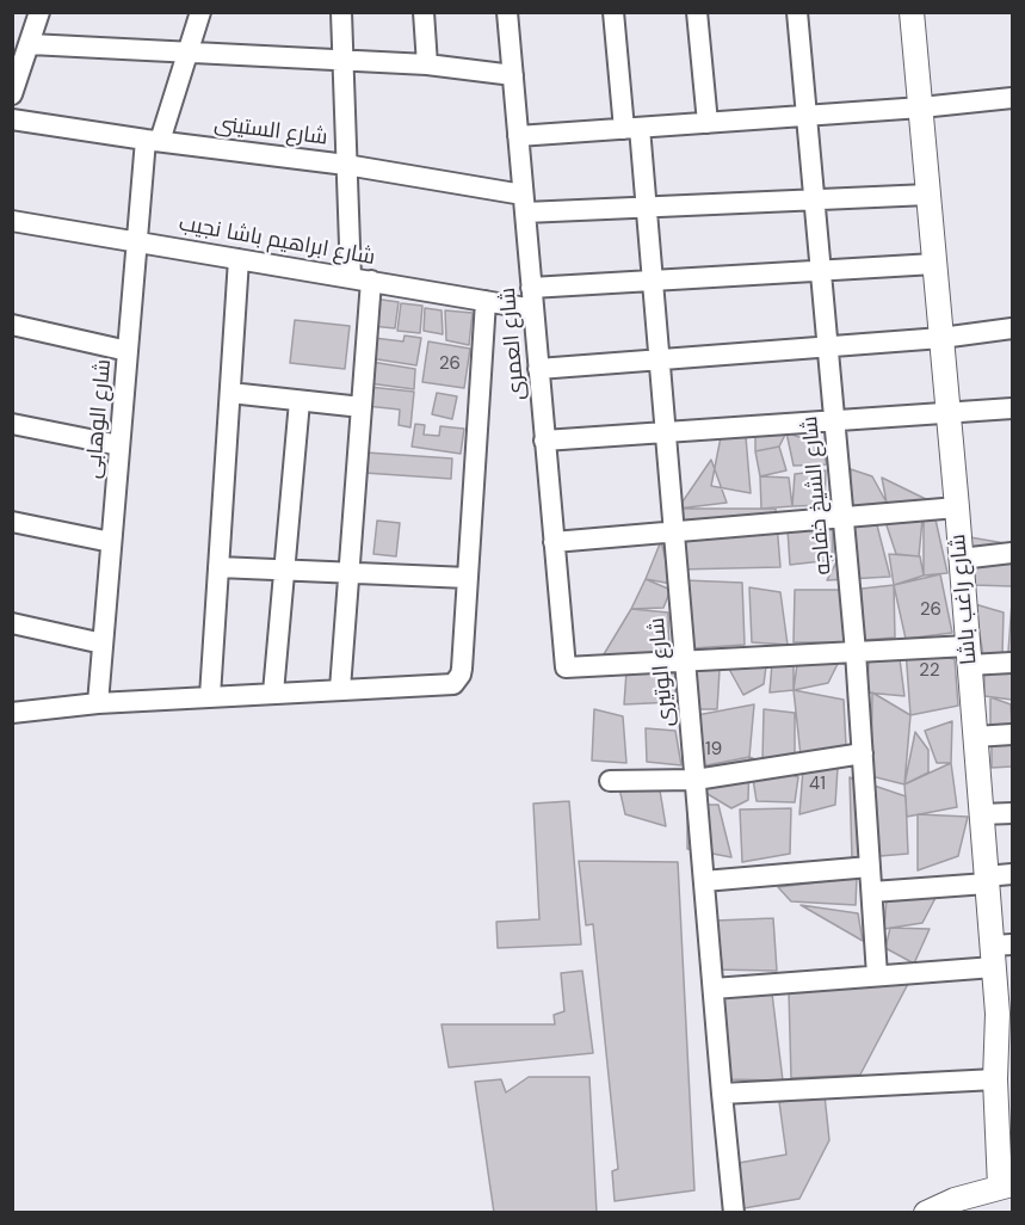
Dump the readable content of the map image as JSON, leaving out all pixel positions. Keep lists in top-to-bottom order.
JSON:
{
  "streets": {
    "street": [
      "شارع الستينى",
      "شارع ابراهيم باشا نجيب",
      "شارع العمرى",
      "شارع الوهابى",
      "شارع الشيخ خفاجه",
      "شارع راغب باشا",
      "شارع الوتيرى"
    ]
  },
  "crossings": [
    ["شارع الستينى", "شارع العمرى"],
    ["شارع الستينى", "شارع الوهابى"],
    ["شارع الستينى", "شارع الشيخ خفاجه"],
    ["شارع الستينى", "شارع راغب باشا"],
    ["شارع الستينى", "شارع الوتيرى"],
    ["شارع ابراهيم باشا نجيب", "شارع العمرى"],
    ["شارع ابراهيم باشا نجيب", "شارع الوهابى"],
    ["شارع العمرى", "شارع الوتيرى"]
  ],
  "house_numbers": [
    "26",
    "26",
    "22",
    "19",
    "41"
  ]
}
